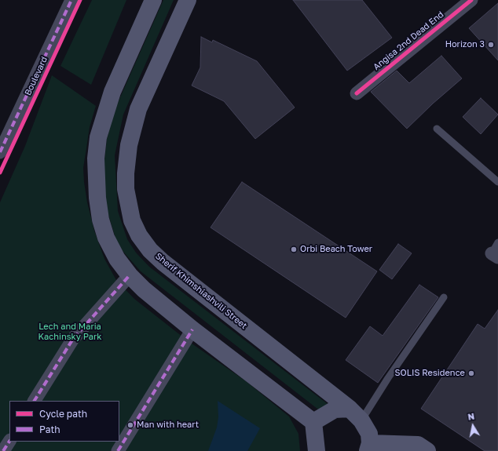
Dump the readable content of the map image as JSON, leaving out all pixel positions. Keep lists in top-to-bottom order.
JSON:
{
  "streets": {
    "main road": ["Sherif Khimshiashvili Street"],
    "street": ["Angisa 2nd Dead End", "Boulevard"]
  },
  "parks": ["Lech and Maria Kachinsky Park"],
  "places": [
    "Horizon 3",
    "Orbi Beach Tower",
    "SOLIS Residence",
    "Man with heart"
  ],
  "legend": ["Cycle path", "Path"],
  "north": "top"
}
